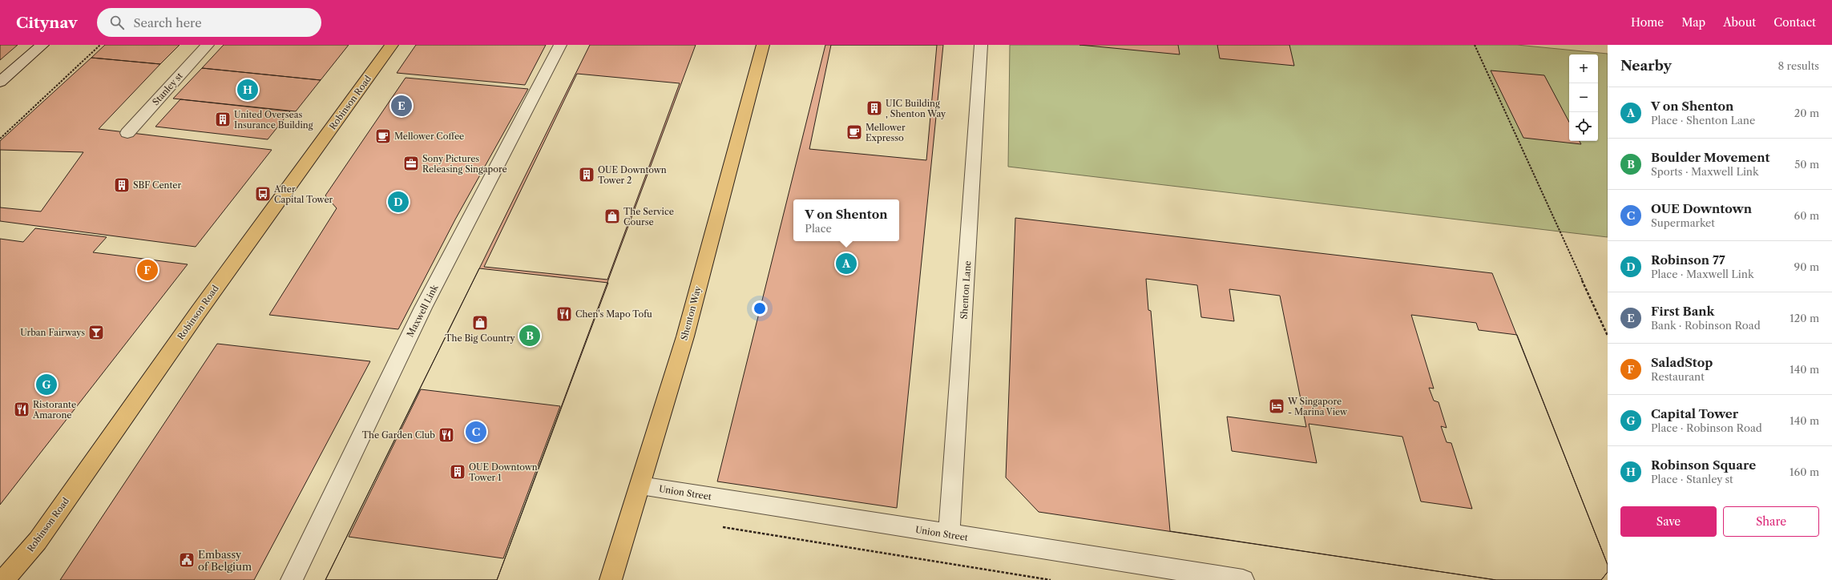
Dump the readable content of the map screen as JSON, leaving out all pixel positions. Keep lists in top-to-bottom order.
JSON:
{
  "streets": {
    "highway": ["Robinson Road", "Shenton Way"],
    "street": [
      "Stanley st",
      "Shenton Lane",
      "Maxwell Link",
      "Union Street"
    ]
  },
  "crossings": [
    ["Shenton Lane", "Union Street"],
    ["Shenton Way", "Union Street"]
  ],
  "places": {
    "building": [
      "UIC Building , Shenton Way",
      "United Overseas Insurance Building",
      "OUE Downtown Tower 2",
      "SBF Center",
      "OUE Downtown Tower 1"
    ],
    "cafe": ["Mellower Expresso", "Mellower Coffee"],
    "office": ["Sony Pictures Releasing Singapore"],
    "bus stop": ["After Capital Tower"],
    "shop": ["The Service Course", "The Big Country"],
    "restaurant": ["Chen's Mapo Tofu", "Ristorante Amarone", "The Garden Club"],
    "bar": ["Urban Fairways"],
    "hotel": ["W Singapore - Marina View"],
    "public building": ["Embassy of Belgium"]
  },
  "page": {
    "header": "Citynav",
    "search": "Search here",
    "nav": [
      "Home",
      "Map",
      "About",
      "Contact"
    ],
    "heading": ["Nearby", "8 results"],
    "map_buttons": ["+", "−"],
    "pins": [
      "H",
      "E",
      "D",
      "A",
      "F",
      "B",
      "G",
      "C"
    ],
    "list": [
      {
        "mark": "A",
        "name": "V on Shenton",
        "note": "Place · Shenton Lane",
        "value": "20 m"
      },
      {
        "mark": "B",
        "name": "Boulder Movement",
        "note": "Sports · Maxwell Link",
        "value": "50 m"
      },
      {
        "mark": "C",
        "name": "OUE Downtown",
        "note": "Supermarket",
        "value": "60 m"
      },
      {
        "mark": "D",
        "name": "Robinson 77",
        "note": "Place · Maxwell Link",
        "value": "90 m"
      },
      {
        "mark": "E",
        "name": "First Bank",
        "note": "Bank · Robinson Road",
        "value": "120 m"
      },
      {
        "mark": "F",
        "name": "SaladStop",
        "note": "Restaurant",
        "value": "140 m"
      },
      {
        "mark": "G",
        "name": "Capital Tower",
        "note": "Place · Robinson Road",
        "value": "140 m"
      },
      {
        "mark": "H",
        "name": "Robinson Square",
        "note": "Place · Stanley st",
        "value": "160 m"
      }
    ],
    "popup": ["V on Shenton", "Place"],
    "buttons": ["Save", "Share"]
  }
}
